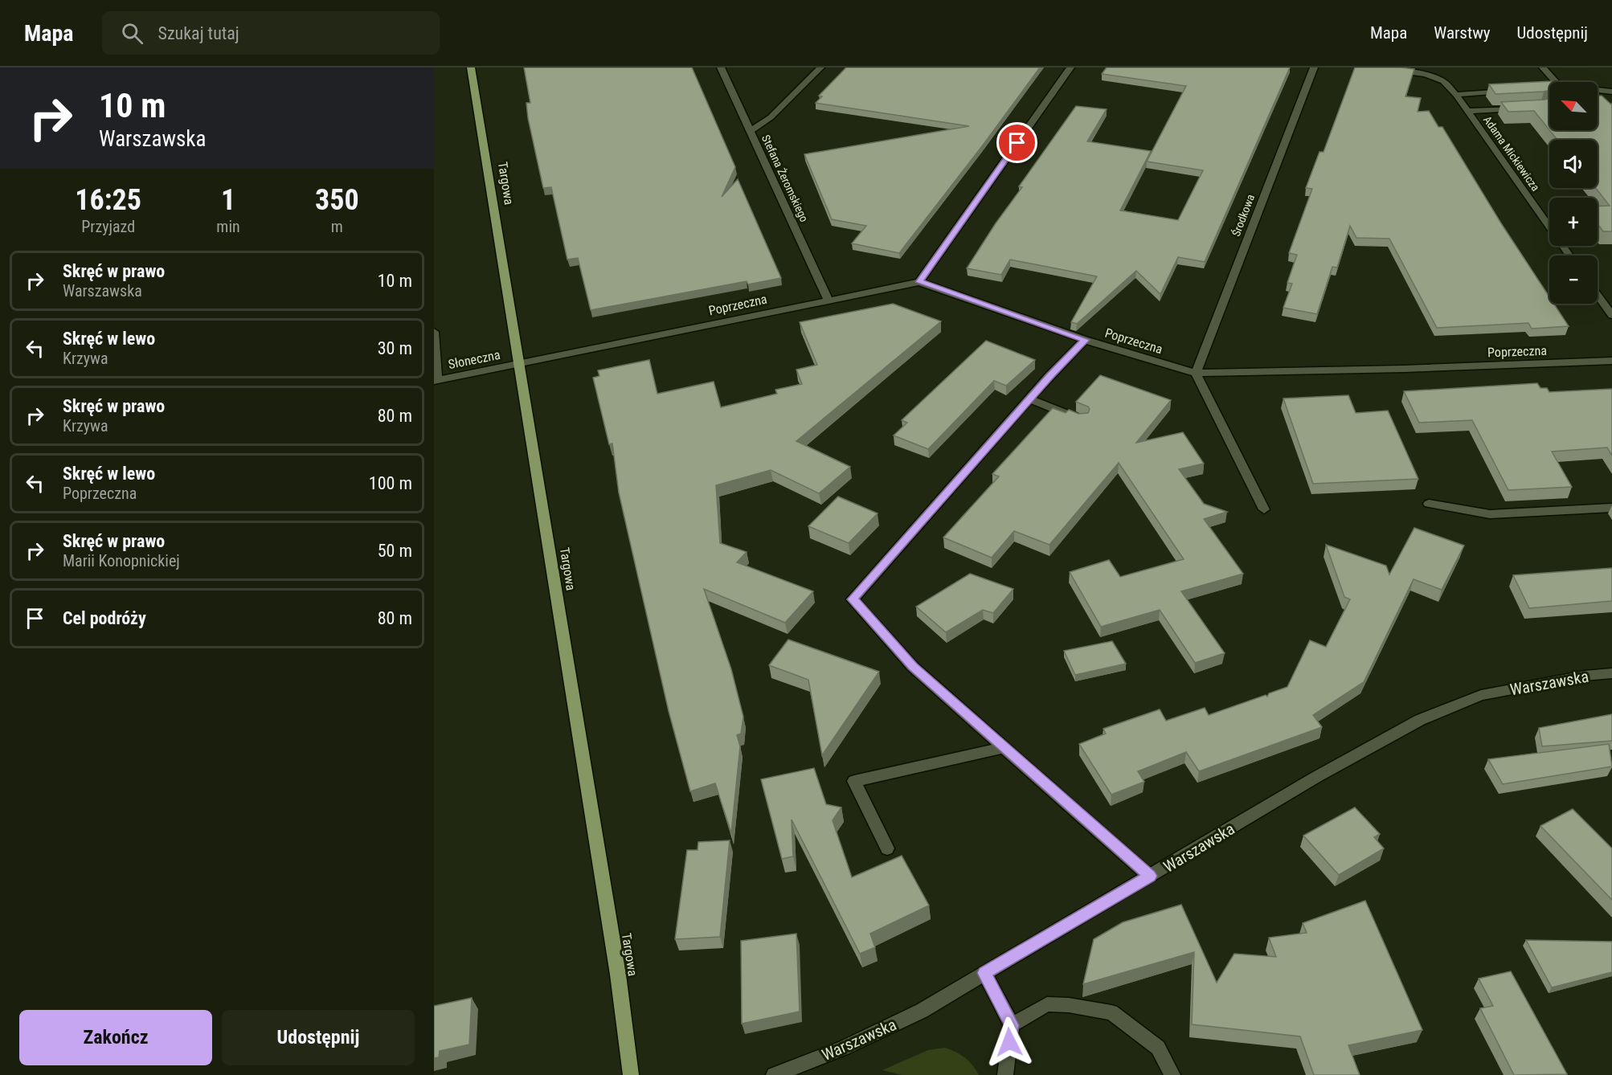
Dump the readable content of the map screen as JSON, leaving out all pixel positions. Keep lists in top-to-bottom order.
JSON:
{
  "streets": {
    "main road": ["Targowa"],
    "street": [
      "Adama Mickiewicza",
      "Stefana Żeromskiego",
      "Środkowa",
      "Poprzeczna",
      "Słoneczna",
      "Warszawska"
    ]
  },
  "crossings": [
    ["Stefana Żeromskiego", "Poprzeczna"],
    ["Targowa", "Poprzeczna"],
    ["Targowa", "Słoneczna"],
    ["Środkowa", "Poprzeczna"],
    ["Poprzeczna", "Słoneczna"]
  ],
  "north": "top left",
  "page": {
    "header": "Mapa",
    "search": "Szukaj tutaj",
    "nav": ["Mapa", "Warstwy", "Udostępnij"],
    "turn": ["10 m", "Warszawska"],
    "map_buttons": ["+", "−"],
    "eta": [
      "16:25",
      "Przyjazd",
      "1",
      "min",
      "350",
      "m"
    ],
    "list": [
      {
        "name": "Skręć w prawo",
        "note": "Warszawska",
        "value": "10 m"
      },
      {
        "name": "Skręć w lewo",
        "note": "Krzywa",
        "value": "30 m"
      },
      {
        "name": "Skręć w prawo",
        "note": "Krzywa",
        "value": "80 m"
      },
      {
        "name": "Skręć w lewo",
        "note": "Poprzeczna",
        "value": "100 m"
      },
      {
        "name": "Skręć w prawo",
        "note": "Marii Konopnickiej",
        "value": "50 m"
      },
      {
        "name": "Cel podróży",
        "value": "80 m"
      }
    ],
    "buttons": ["Zakończ", "Udostępnij"]
  }
}
